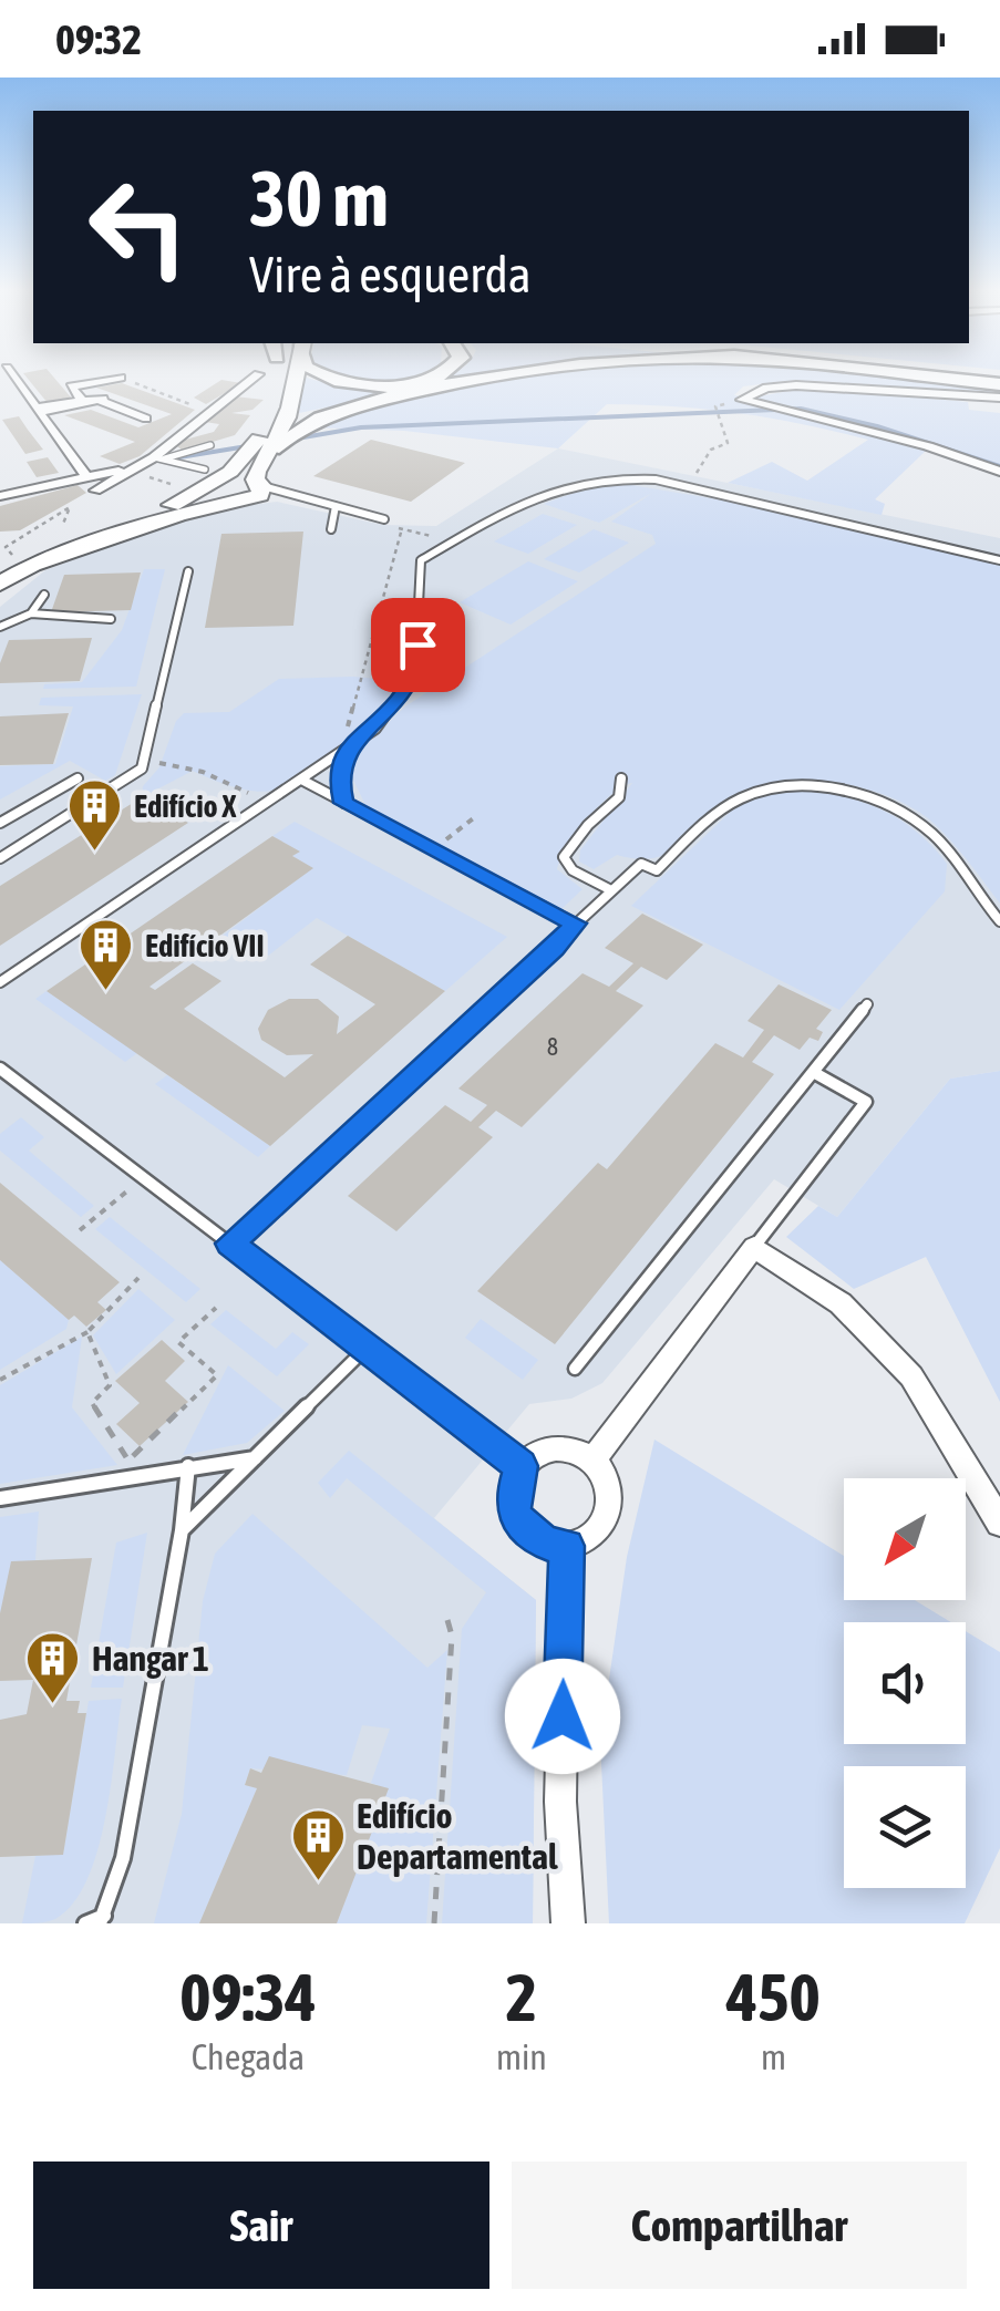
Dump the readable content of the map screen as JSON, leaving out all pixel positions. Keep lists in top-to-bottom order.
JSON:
{
  "places": {
    "building": [
      "Edifício X",
      "Edifício VII",
      "Hangar 1",
      "Edifício Departamental"
    ]
  },
  "house_numbers": ["8"],
  "north": "bottom left",
  "page": {
    "status": "09:32",
    "turn": ["30 m", "Vire à esquerda"],
    "eta": [
      "09:34",
      "Chegada",
      "2",
      "min",
      "450",
      "m"
    ],
    "buttons": ["Sair", "Compartilhar"]
  }
}
